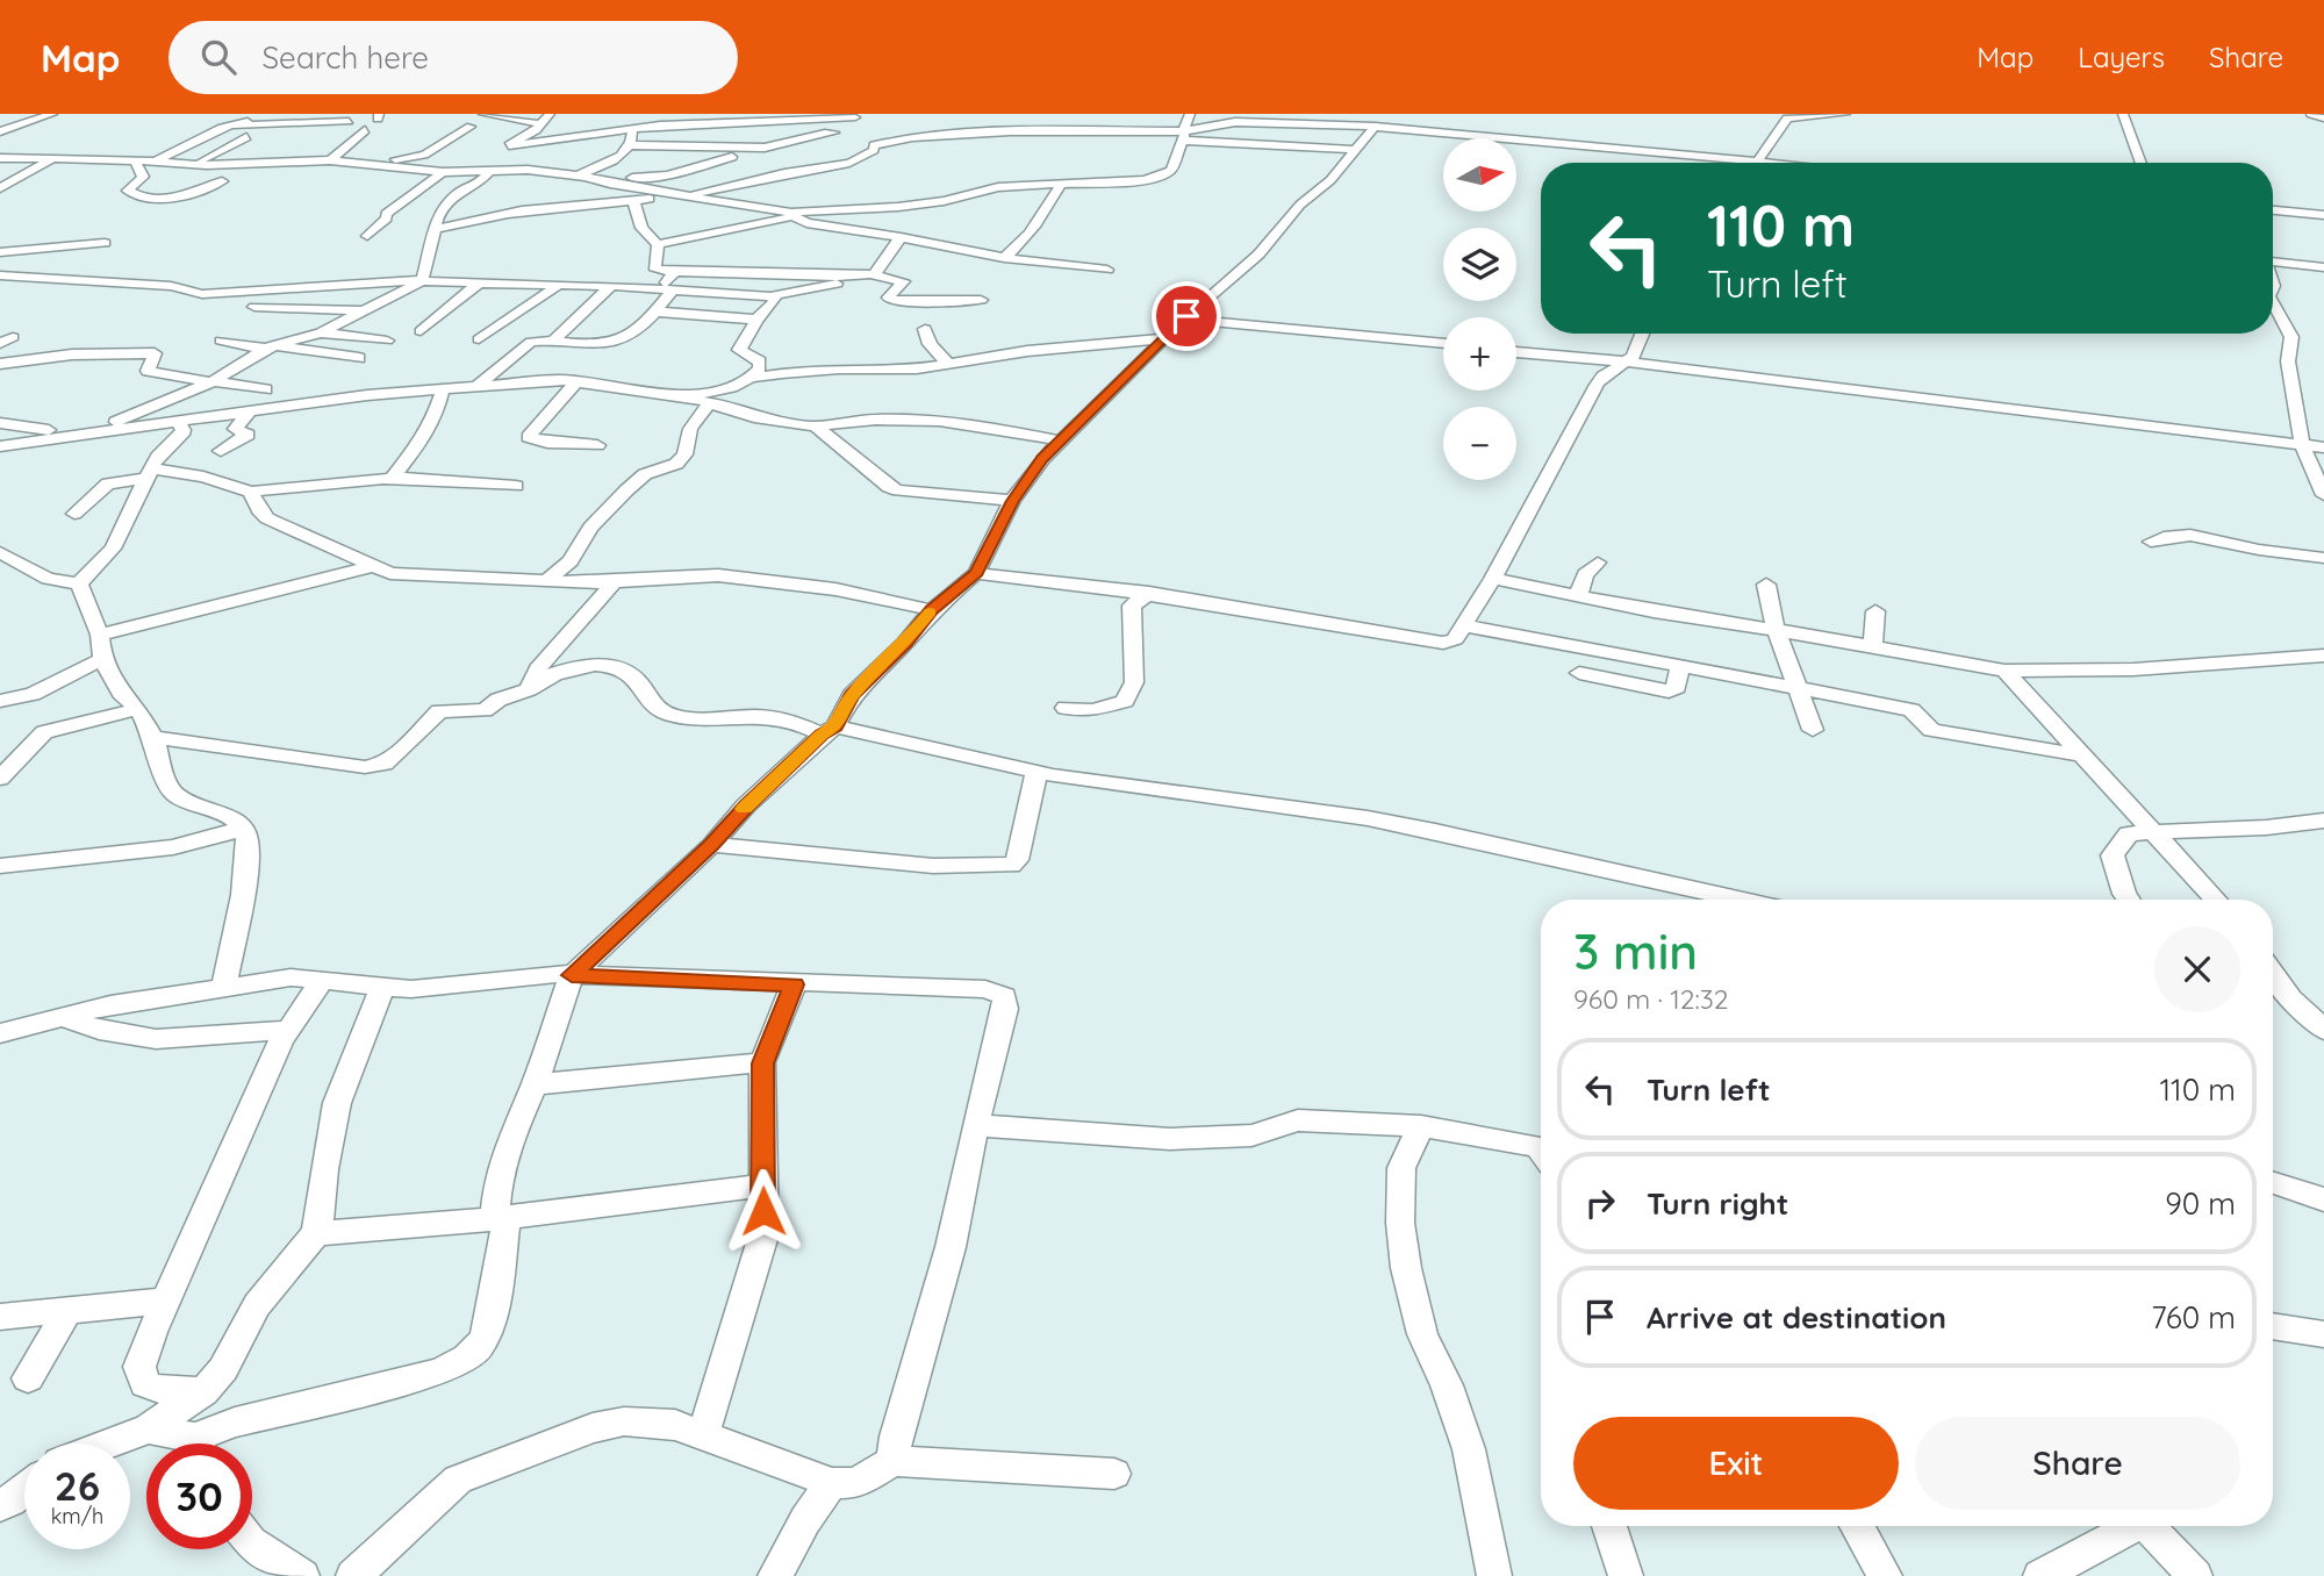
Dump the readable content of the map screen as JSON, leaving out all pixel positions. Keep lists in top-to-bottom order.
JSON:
{
  "north": "right",
  "page": {
    "header": "Map",
    "search": "Search here",
    "nav": ["Map", "Layers", "Share"],
    "map_buttons": ["+", "−"],
    "turn": ["110 m", "Turn left"],
    "heading": ["3 min", "960 m · 12:32"],
    "list": [
      {
        "name": "Turn left",
        "value": "110 m"
      },
      {
        "name": "Turn right",
        "value": "90 m"
      },
      {
        "name": "Arrive at destination",
        "value": "760 m"
      }
    ],
    "buttons": ["Exit", "Share"],
    "speed": "26 km/h",
    "limit": "30"
  }
}
